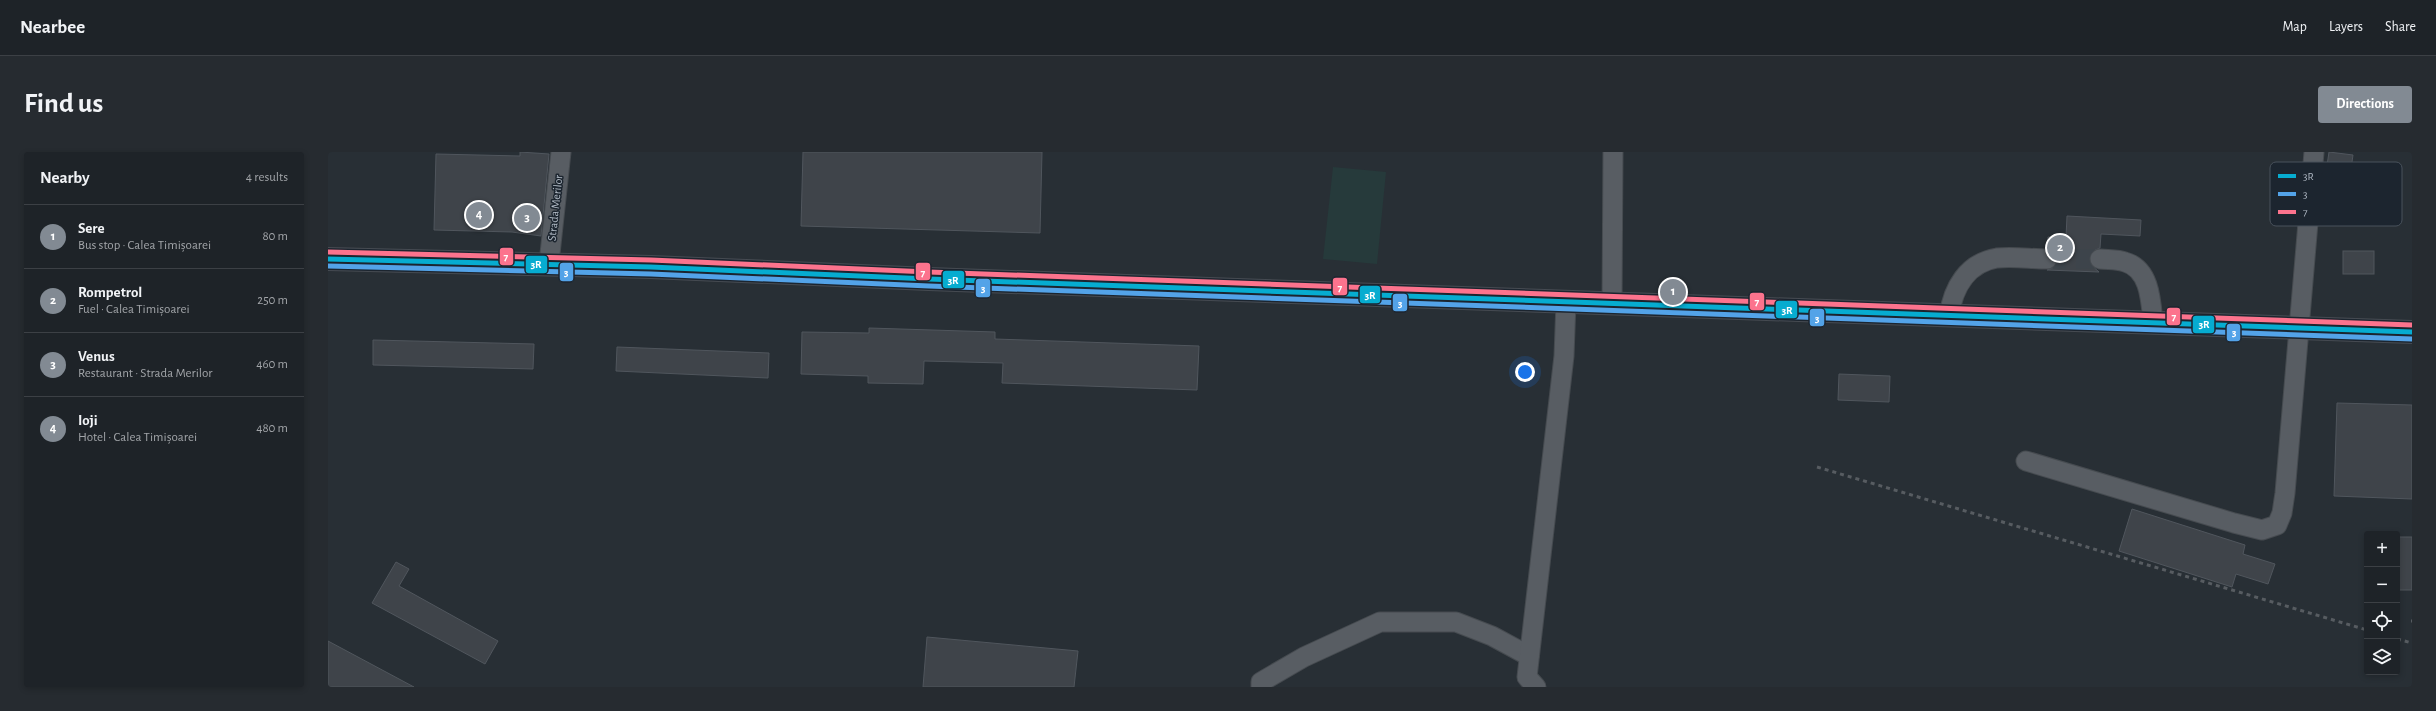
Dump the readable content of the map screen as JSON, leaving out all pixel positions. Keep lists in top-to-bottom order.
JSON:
{
  "streets": {
    "street": ["Strada Merilor"]
  },
  "lines": ["transit line 7", "transit line 3R", "transit line 3"],
  "legend": ["3R", "3", "7"],
  "page": {
    "header": "Nearbee",
    "nav": ["Map", "Layers", "Share"],
    "buttons": "Directions",
    "title": "Find us",
    "heading": ["Nearby", "4 results"],
    "pins": [
      "4",
      "3",
      "2",
      "1"
    ],
    "list": [
      {
        "mark": "1",
        "name": "Sere",
        "note": "Bus stop · Calea Timișoarei",
        "value": "80 m"
      },
      {
        "mark": "2",
        "name": "Rompetrol",
        "note": "Fuel · Calea Timișoarei",
        "value": "250 m"
      },
      {
        "mark": "3",
        "name": "Venus",
        "note": "Restaurant · Strada Merilor",
        "value": "460 m"
      },
      {
        "mark": "4",
        "name": "Ioji",
        "note": "Hotel · Calea Timișoarei",
        "value": "480 m"
      }
    ],
    "map_buttons": ["+", "−"]
  }
}
